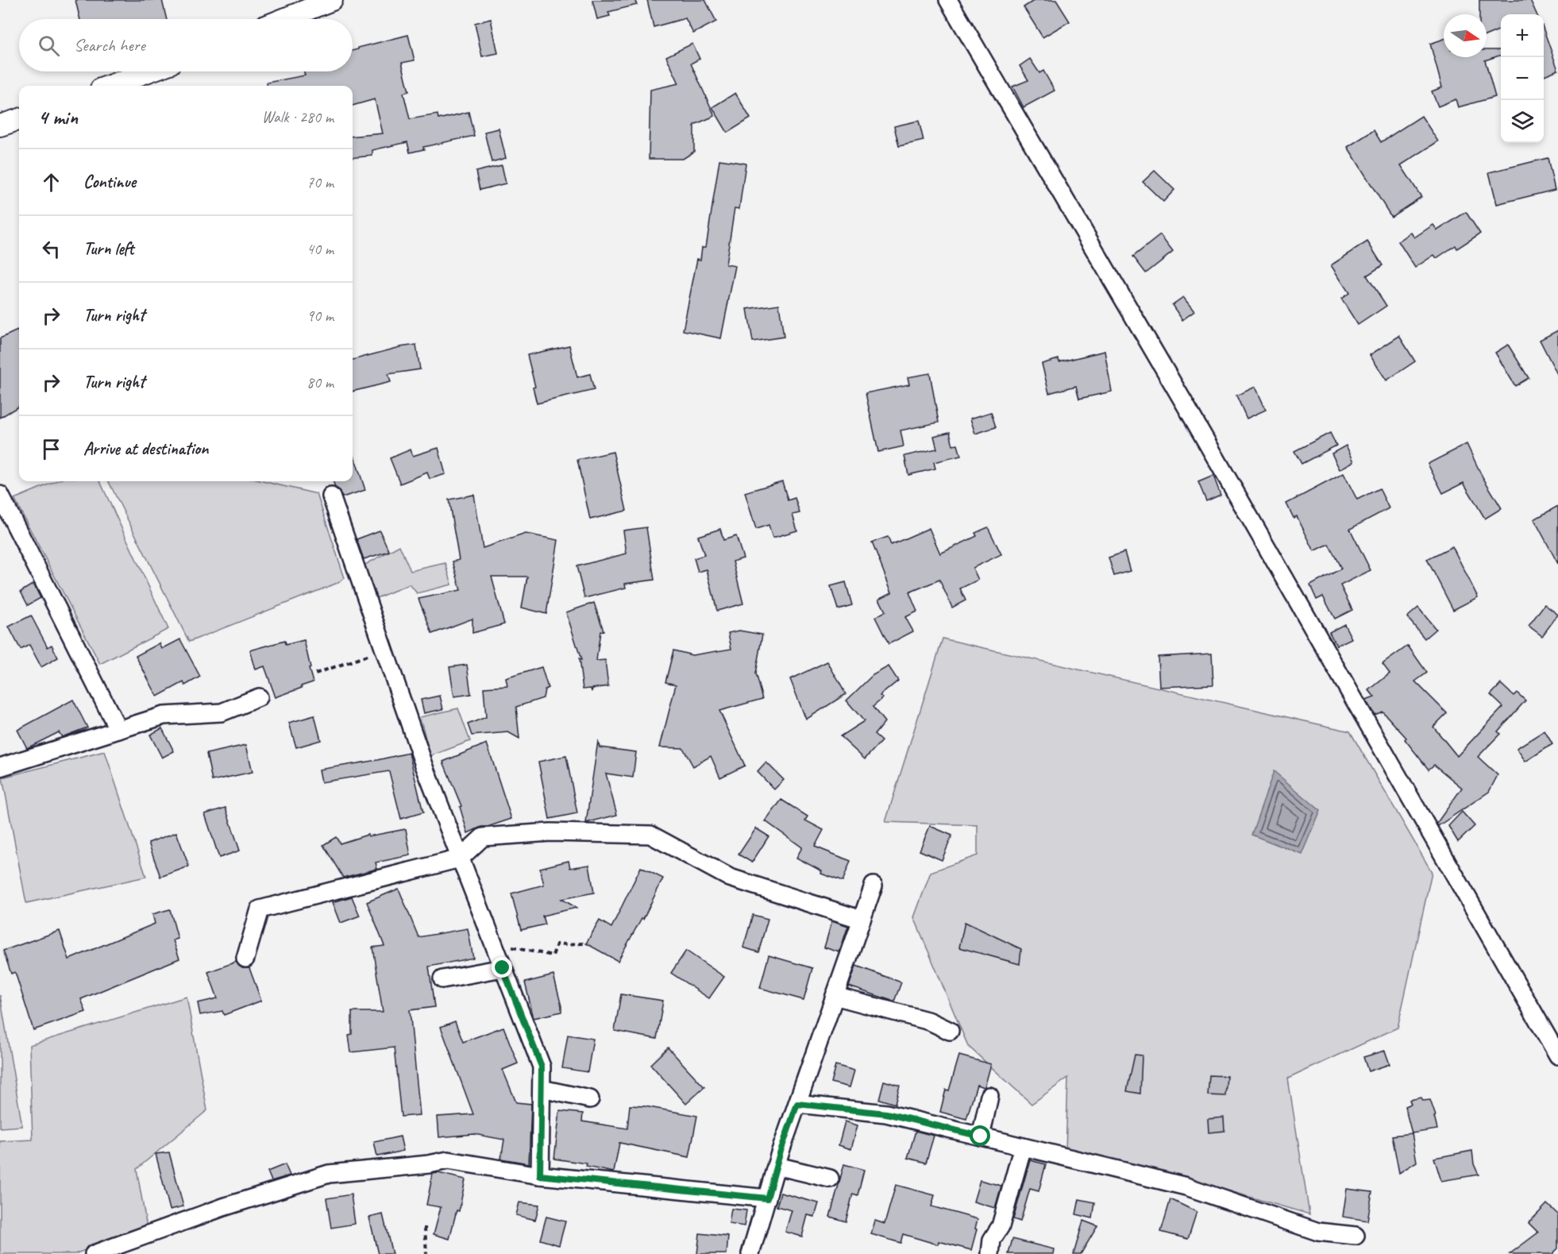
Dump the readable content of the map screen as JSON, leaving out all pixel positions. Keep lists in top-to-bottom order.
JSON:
{
  "north": "right",
  "page": {
    "map_buttons": ["+", "−"],
    "search": "Search here",
    "heading": ["4 min", "Walk · 280 m"],
    "list": [
      ["Continue", "70 m"],
      ["Turn left", "40 m"],
      ["Turn right", "90 m"],
      ["Turn right", "80 m"],
      "Arrive at destination"
    ]
  }
}
